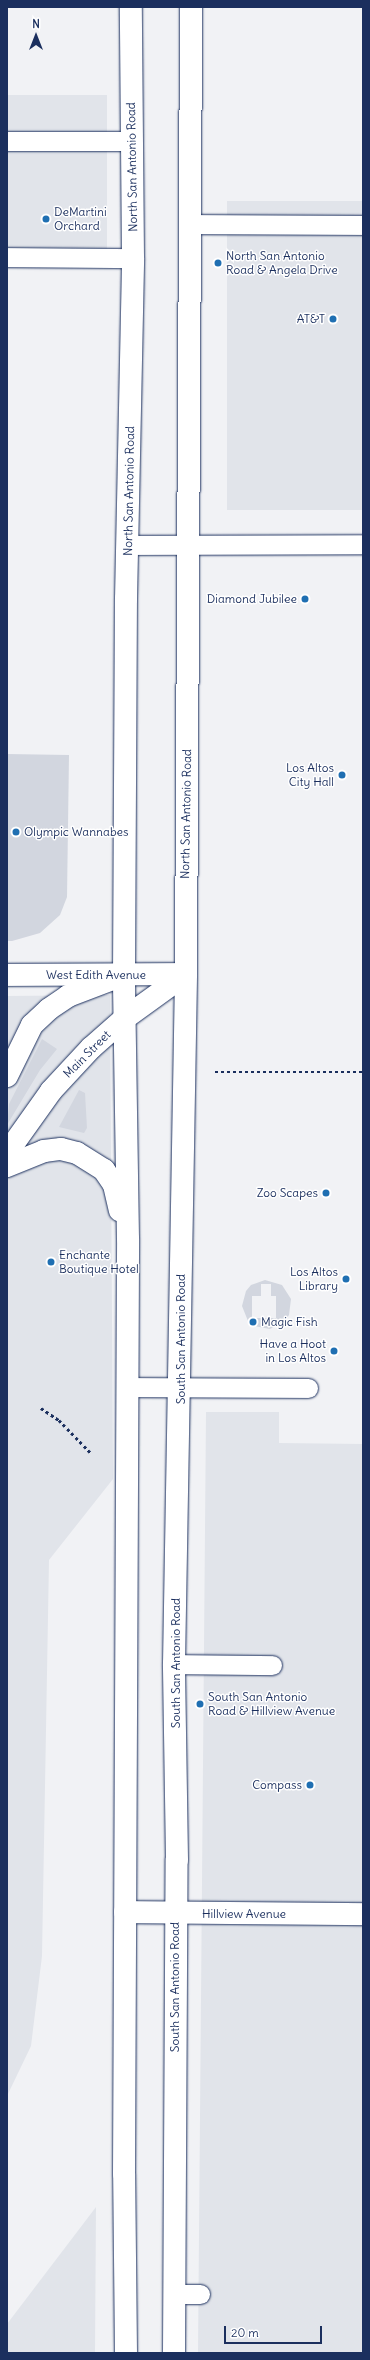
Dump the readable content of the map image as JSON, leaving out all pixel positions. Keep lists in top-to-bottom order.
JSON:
{
  "streets": {
    "main road": [
      "North San Antonio Road",
      "West Edith Avenue",
      "Main Street",
      "South San Antonio Road",
      "Hillview Avenue"
    ]
  },
  "crossings": [
    ["North San Antonio Road", "West Edith Avenue"],
    ["North San Antonio Road", "Main Street"],
    ["North San Antonio Road", "South San Antonio Road"],
    ["West Edith Avenue", "Main Street"],
    ["West Edith Avenue", "South San Antonio Road"],
    ["Main Street", "South San Antonio Road"],
    ["South San Antonio Road", "Hillview Avenue"]
  ],
  "places": [
    "DeMartini Orchard",
    "North San Antonio Road & Angela Drive",
    "AT&T",
    "Diamond Jubilee",
    "Los Altos City Hall",
    "Olympic Wannabes",
    "Zoo Scapes",
    "Enchante Boutique Hotel",
    "Los Altos Library",
    "Magic Fish",
    "Have a Hoot in Los Altos",
    "South San Antonio Road & Hillview Avenue",
    "Compass"
  ],
  "scale_bar": "20 m",
  "north": "top"
}
